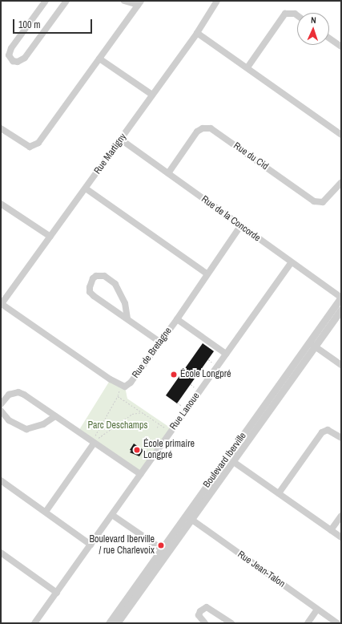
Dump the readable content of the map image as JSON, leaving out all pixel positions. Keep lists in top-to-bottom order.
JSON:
{
  "streets": {
    "street": [
      "Rue Martigny",
      "Rue du Cid",
      "Rue de la Concorde",
      "Rue de Bretagne",
      "Rue Lanoue",
      "Boulevard Iberville",
      "Rue Jean-Talon"
    ]
  },
  "crossings": [
    ["Rue Martigny", "Rue de la Concorde"],
    ["Rue du Cid", "Rue de la Concorde"],
    ["Rue de la Concorde", "Rue de Bretagne"],
    ["Rue de la Concorde", "Rue Lanoue"],
    ["Rue de la Concorde", "Boulevard Iberville"],
    ["Boulevard Iberville", "Rue Jean-Talon"]
  ],
  "parks": ["Parc Deschamps"],
  "places": ["École Longpré", "École primaire Longpré", "Boulevard Iberville / rue Charlevoix"],
  "scale_bar": "100 m",
  "north": "top"
}
